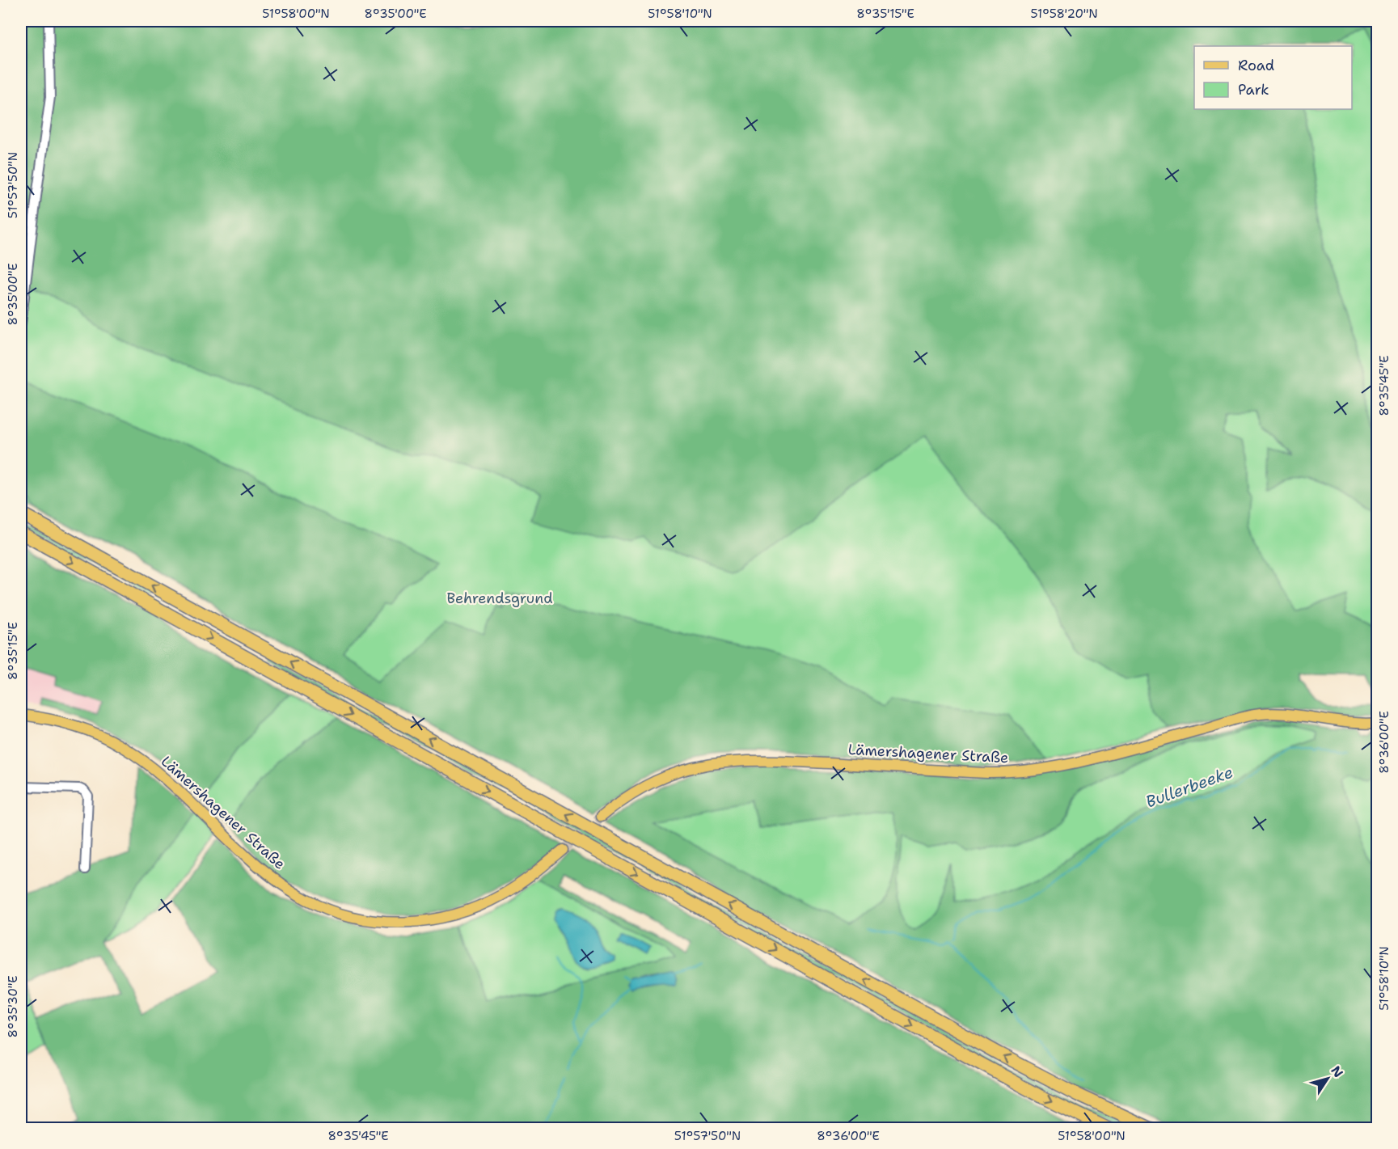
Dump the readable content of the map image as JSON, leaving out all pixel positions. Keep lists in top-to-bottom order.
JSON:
{
  "streets": {
    "main road": ["Lämershagener Straße"]
  },
  "water": ["Bullerbeeke"],
  "parks": ["Behrendsgrund"],
  "legend": ["Road", "Park"],
  "north": "top right",
  "coordinates": [
    "51°58'00\"N",
    "8°35'00\"E",
    "51°58'10\"N",
    "8°35'15\"E",
    "51°58'20\"N",
    "51°57'50\"N",
    "8°35'45\"E",
    "8°36'00\"E",
    "8°35'30\"E"
  ]
}
